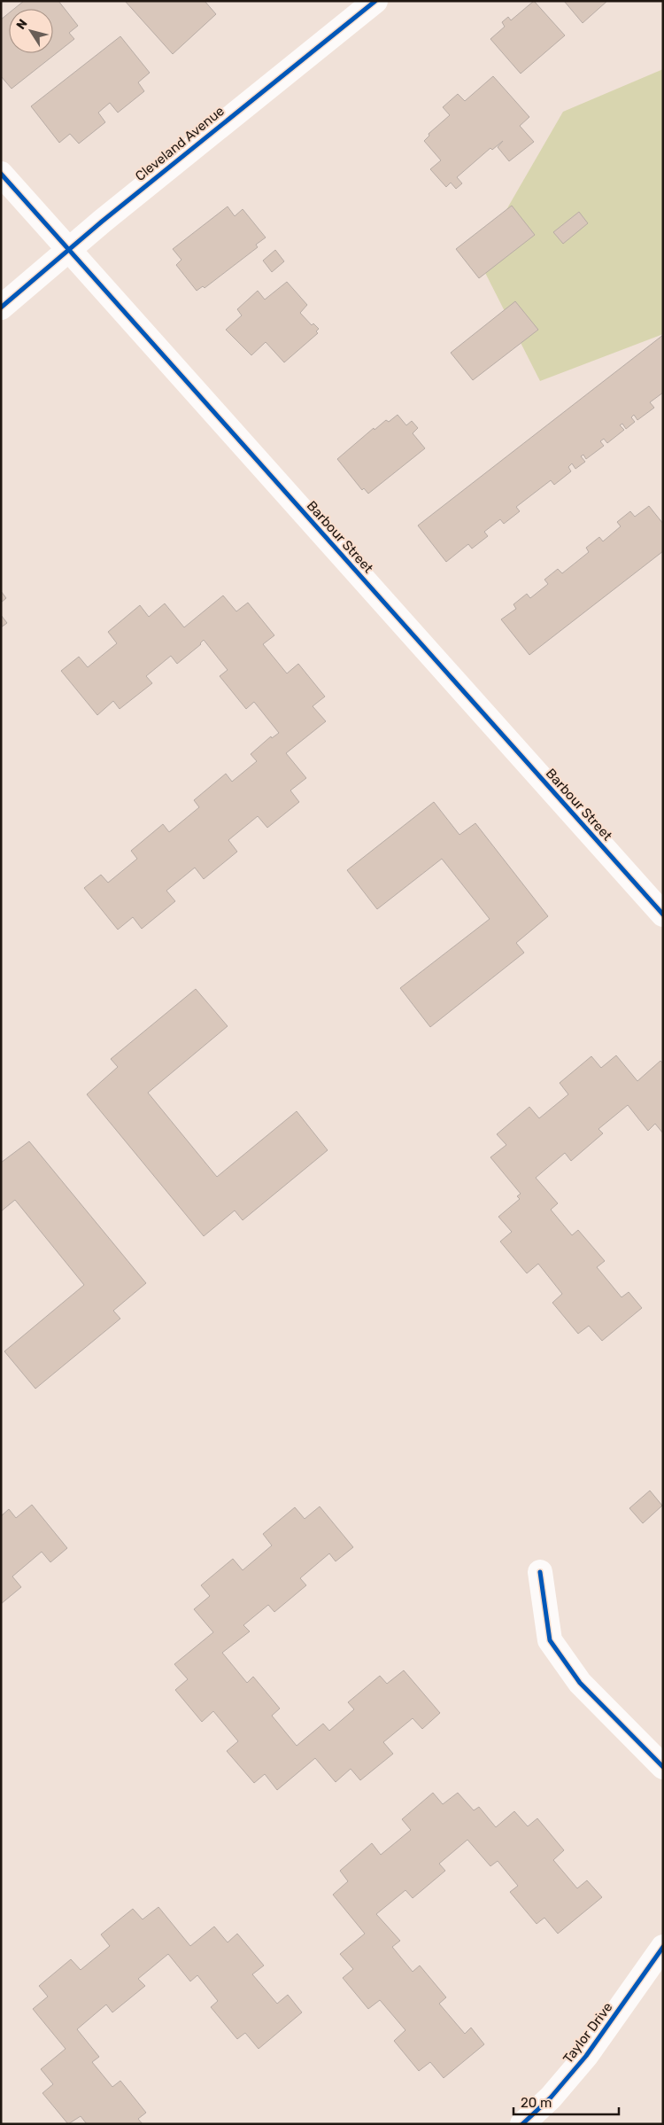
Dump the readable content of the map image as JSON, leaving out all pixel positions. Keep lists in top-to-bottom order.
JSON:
{
  "streets": {
    "street": ["Cleveland Avenue", "Barbour Street", "Taylor Drive"]
  },
  "crossings": [
    ["Cleveland Avenue", "Barbour Street"]
  ],
  "scale_bar": "20 m",
  "north": "top left"
}
